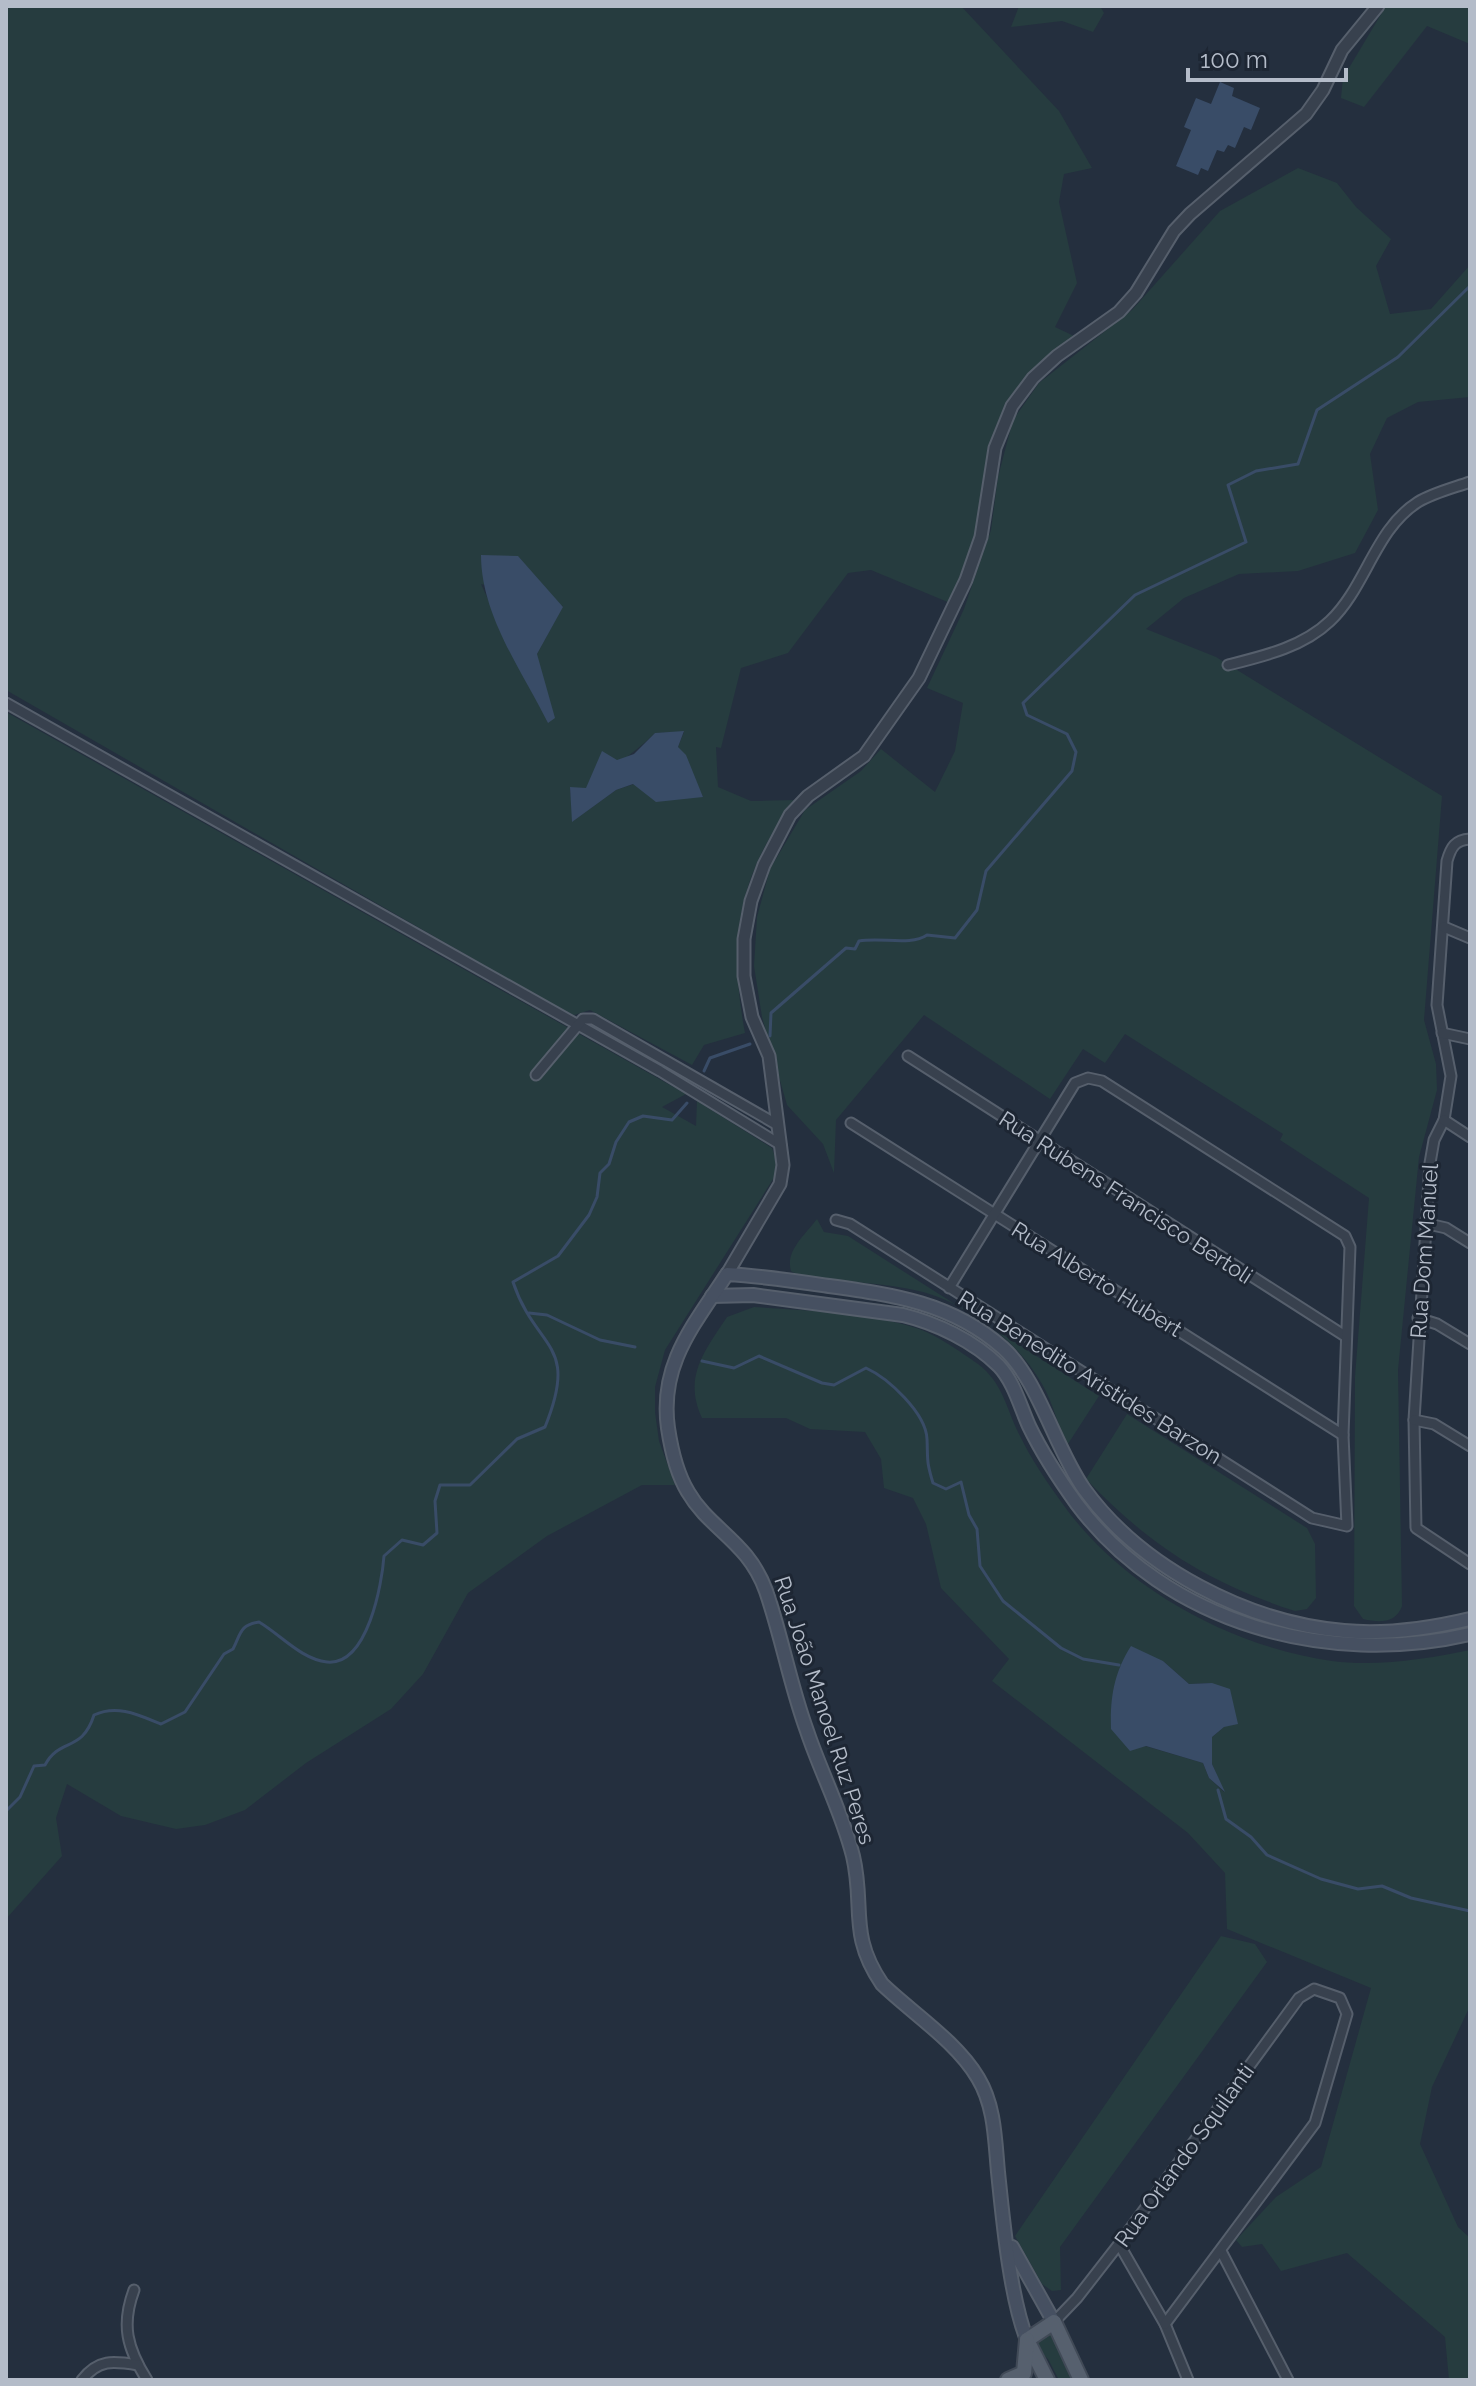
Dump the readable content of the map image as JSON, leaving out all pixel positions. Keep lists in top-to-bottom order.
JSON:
{
  "streets": {
    "main road": ["Rua João Manoel Ruz Peres"],
    "street": [
      "Rua Rubens Francisco Bertoli",
      "Rua Dom Manuel",
      "Rua Alberto Hubert",
      "Rua Benedito Aristides Barzon",
      "Rua Orlando Squilanti"
    ]
  },
  "crossings": [
    ["Rua Alberto Hubert", "Rua Benedito Aristides Barzon"],
    ["Rua João Manoel Ruz Peres", "Rua Orlando Squilanti"]
  ],
  "scale_bar": "100 m"
}
